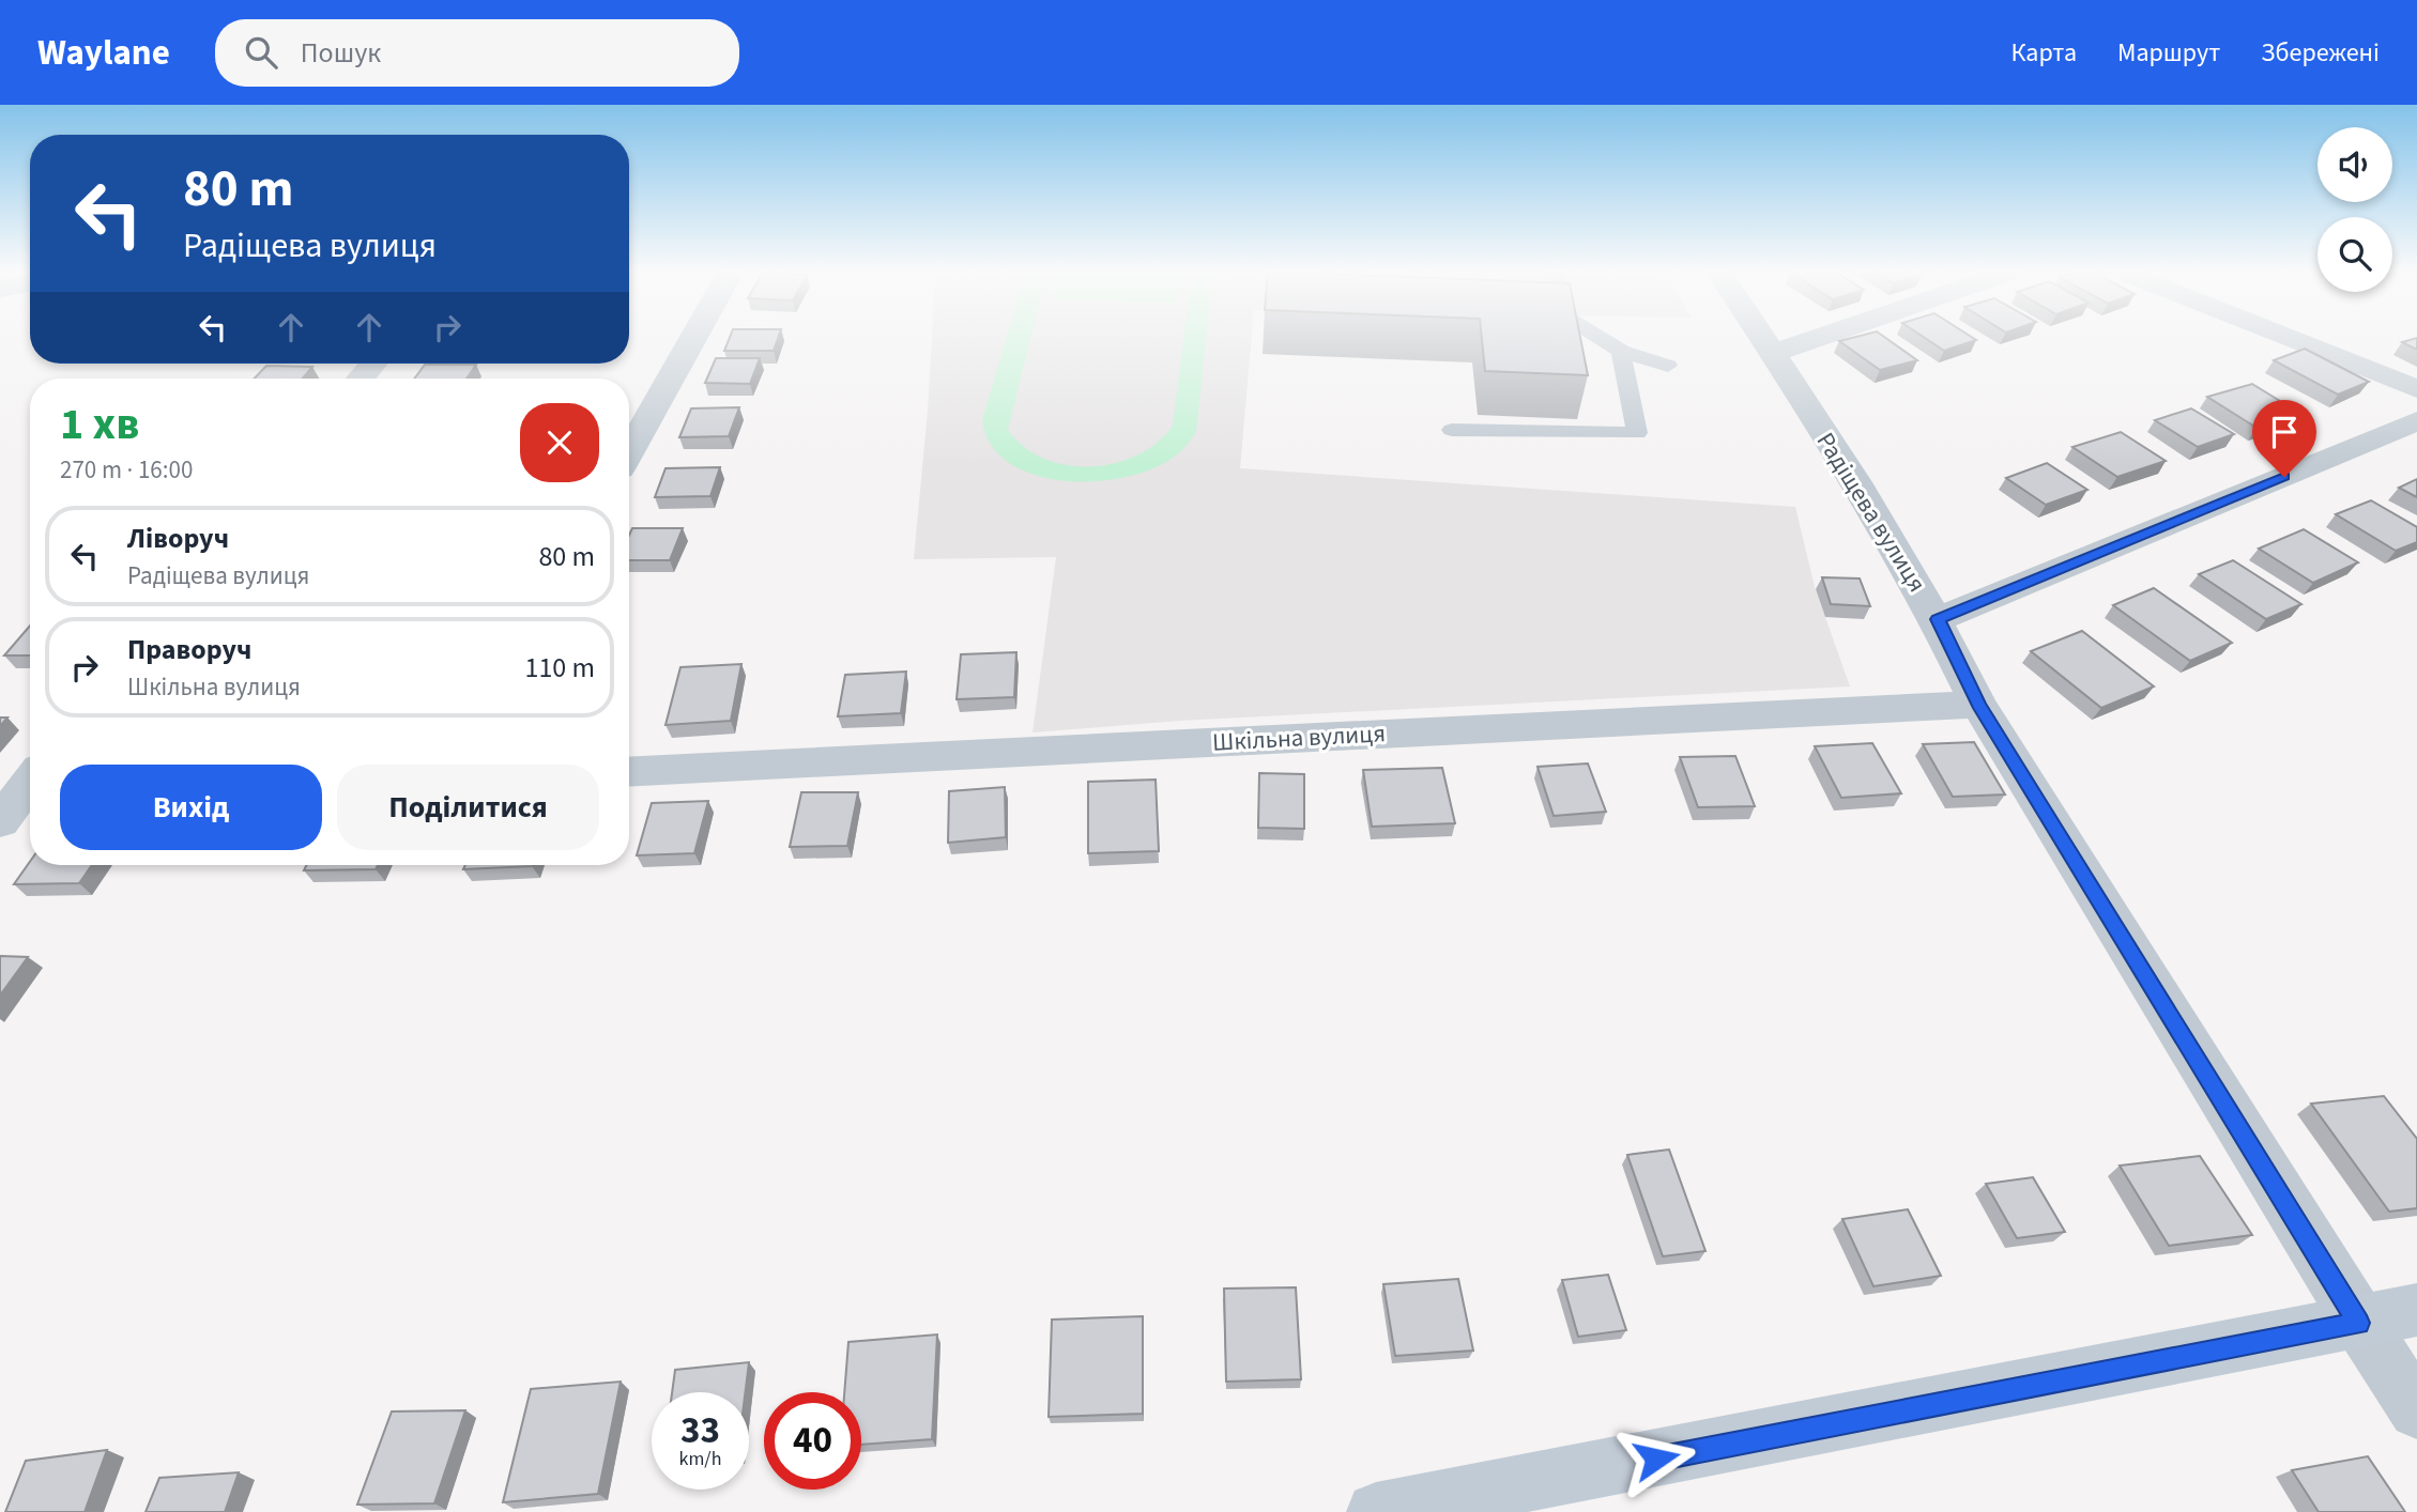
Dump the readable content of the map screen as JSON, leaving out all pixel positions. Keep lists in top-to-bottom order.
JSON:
{
  "streets": {
    "street": ["Радіщева вулиця", "Шкільна вулиця"]
  },
  "crossings": [
    ["Радіщева вулиця", "Шкільна вулиця"]
  ],
  "page": {
    "header": "Waylane",
    "search": "Пошук",
    "nav": ["Карта", "Маршрут", "Збережені"],
    "turn": ["80 m", "Радіщева вулиця"],
    "heading": ["1 хв", "270 m · 16:00"],
    "list": [
      {
        "name": "Ліворуч",
        "note": "Радіщева вулиця",
        "value": "80 m"
      },
      {
        "name": "Праворуч",
        "note": "Шкільна вулиця",
        "value": "110 m"
      }
    ],
    "buttons": ["Вихід", "Поділитися"],
    "speed": "33 km/h",
    "limit": "40"
  }
}
